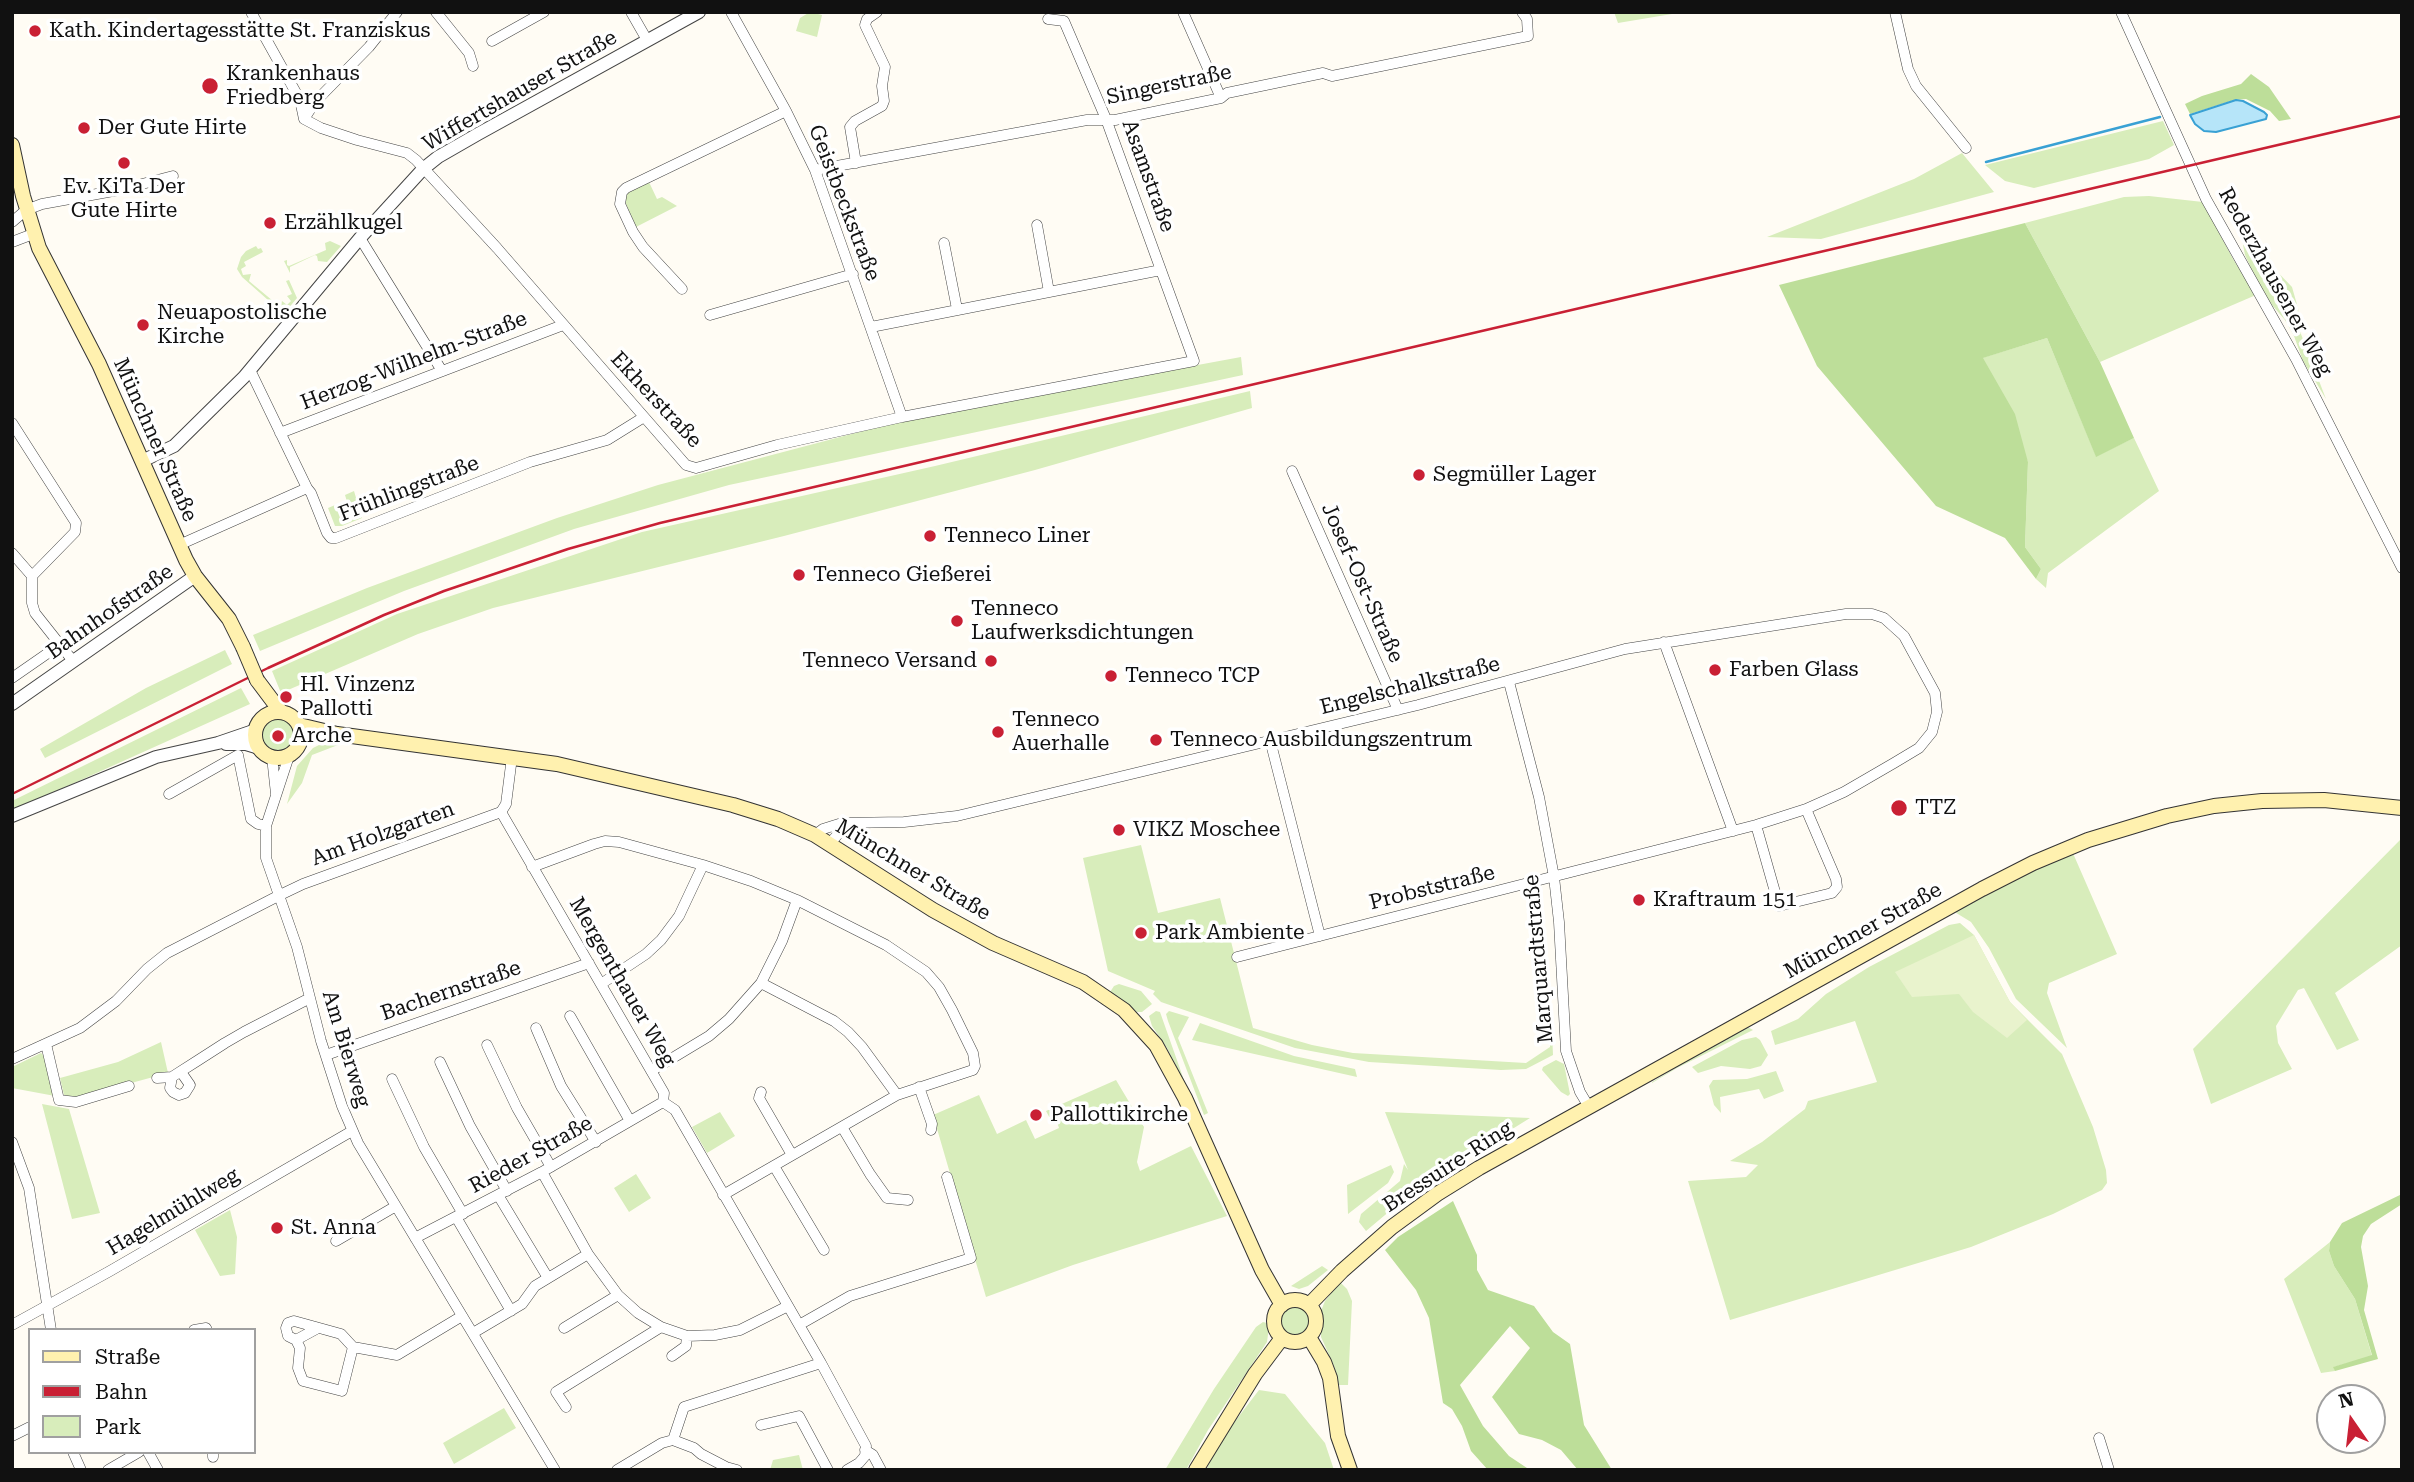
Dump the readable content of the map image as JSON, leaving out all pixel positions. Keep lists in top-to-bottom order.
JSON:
{
  "streets": {
    "main road": ["Münchner Straße", "Bressuire-Ring"],
    "street": [
      "Singerstraße",
      "Wiffertshauser Straße",
      "Asamstraße",
      "Geistbeckstraße",
      "Rederzhausener Weg",
      "Herzog-Wilhelm-Straße",
      "Ekherstraße",
      "Frühlingstraße",
      "Josef-Ost-Straße",
      "Bahnhofstraße",
      "Engelschalkstraße",
      "Am Holzgarten",
      "Probststraße",
      "Marquardtstraße",
      "Mergenthauer Weg",
      "Bachernstraße",
      "Am Bierweg",
      "Rieder Straße",
      "Hagelmühlweg"
    ]
  },
  "crossings": [
    ["Singerstraße", "Asamstraße"],
    ["Singerstraße", "Geistbeckstraße"],
    ["Wiffertshauser Straße", "Ekherstraße"],
    ["Wiffertshauser Straße", "Münchner Straße"],
    ["Asamstraße", "Ekherstraße"],
    ["Geistbeckstraße", "Ekherstraße"],
    ["Herzog-Wilhelm-Straße", "Ekherstraße"],
    ["Ekherstraße", "Frühlingstraße"],
    ["Münchner Straße", "Bahnhofstraße"],
    ["Münchner Straße", "Engelschalkstraße"],
    ["Münchner Straße", "Marquardtstraße"],
    ["Münchner Straße", "Bressuire-Ring"],
    ["Josef-Ost-Straße", "Engelschalkstraße"],
    ["Engelschalkstraße", "Probststraße"],
    ["Engelschalkstraße", "Marquardtstraße"],
    ["Am Holzgarten", "Mergenthauer Weg"],
    ["Am Holzgarten", "Am Bierweg"],
    ["Probststraße", "Marquardtstraße"],
    ["Marquardtstraße", "Bressuire-Ring"],
    ["Mergenthauer Weg", "Bachernstraße"],
    ["Mergenthauer Weg", "Rieder Straße"],
    ["Bachernstraße", "Am Bierweg"],
    ["Am Bierweg", "Rieder Straße"],
    ["Am Bierweg", "Hagelmühlweg"]
  ],
  "places": [
    "Kath. Kindertagesstätte St. Franziskus",
    "Krankenhaus Friedberg",
    "Der Gute Hirte",
    "Ev. KiTa Der Gute Hirte",
    "Erzählkugel",
    "Neuapostolische Kirche",
    "Segmüller Lager",
    "Tenneco Liner",
    "Tenneco Gießerei",
    "Tenneco Laufwerksdichtungen",
    "Tenneco Versand",
    "Farben Glass",
    "Tenneco TCP",
    "Hl. Vinzenz Pallotti",
    "Tenneco Auerhalle",
    "Arche",
    "Tenneco Ausbildungszentrum",
    "TTZ",
    "VIKZ Moschee",
    "Kraftraum 151",
    "Park Ambiente",
    "Pallottikirche",
    "St. Anna"
  ],
  "legend": ["Straße", "Bahn", "Park"],
  "north": "top"
}
